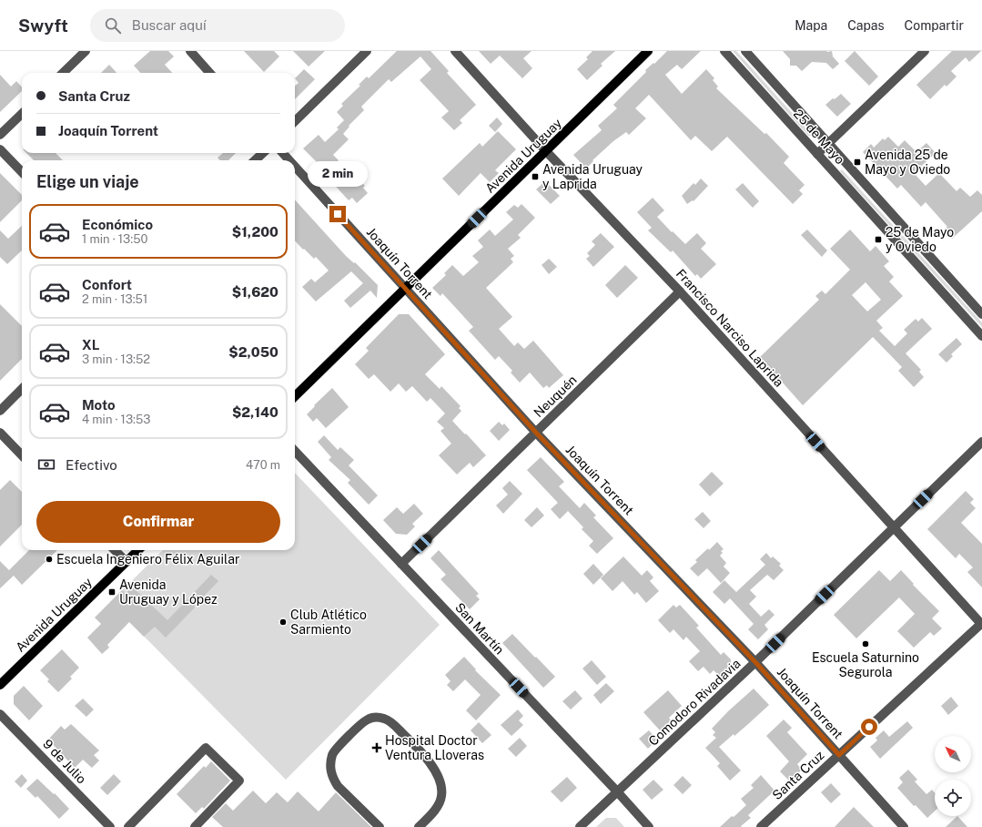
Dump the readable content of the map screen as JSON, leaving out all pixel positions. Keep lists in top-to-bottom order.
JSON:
{
  "streets": {
    "main road": ["Avenida Uruguay"],
    "street": [
      "25 de Mayo",
      "Joaquín Torrent",
      "Francisco Narciso Laprida",
      "Neuquén",
      "San Martín",
      "Comodoro Rivadavia",
      "9 de Julio",
      "Santa Cruz"
    ]
  },
  "crossings": [
    ["Avenida Uruguay", "Joaquín Torrent"],
    ["Avenida Uruguay", "Francisco Narciso Laprida"],
    ["Joaquín Torrent", "Neuquén"],
    ["Joaquín Torrent", "Comodoro Rivadavia"],
    ["Joaquín Torrent", "Santa Cruz"],
    ["Francisco Narciso Laprida", "Neuquén"],
    ["Francisco Narciso Laprida", "Comodoro Rivadavia"],
    ["Francisco Narciso Laprida", "Santa Cruz"],
    ["Neuquén", "San Martín"],
    ["San Martín", "Comodoro Rivadavia"]
  ],
  "places": {
    "transit": [
      "Avenida 25 de Mayo y Oviedo",
      "Avenida Uruguay y Laprida",
      "25 de Mayo y Oviedo",
      "Avenida Uruguay y López"
    ],
    "other": ["Escuela Ingeniero Félix Aguilar", "Club Atlético Sarmiento", "Escuela Saturnino Segurola"],
    "health": ["Hospital Doctor Ventura Lloveras"]
  },
  "north": "top left",
  "page": {
    "header": "Swyft",
    "search": "Buscar aquí",
    "nav": ["Mapa", "Capas", "Compartir"],
    "banner": ["Santa Cruz", "Joaquín Torrent"],
    "heading": "Elige un viaje",
    "bubble": "2 min",
    "list": [
      {
        "name": "Económico",
        "note": "1 min · 13:50",
        "value": "$1,200"
      },
      {
        "name": "Confort",
        "note": "2 min · 13:51",
        "value": "$1,620"
      },
      {
        "name": "XL",
        "note": "3 min · 13:52",
        "value": "$2,050"
      },
      {
        "name": "Moto",
        "note": "4 min · 13:53",
        "value": "$2,140"
      }
    ],
    "pay": ["Efectivo", "470 m"],
    "buttons": "Confirmar"
  }
}
